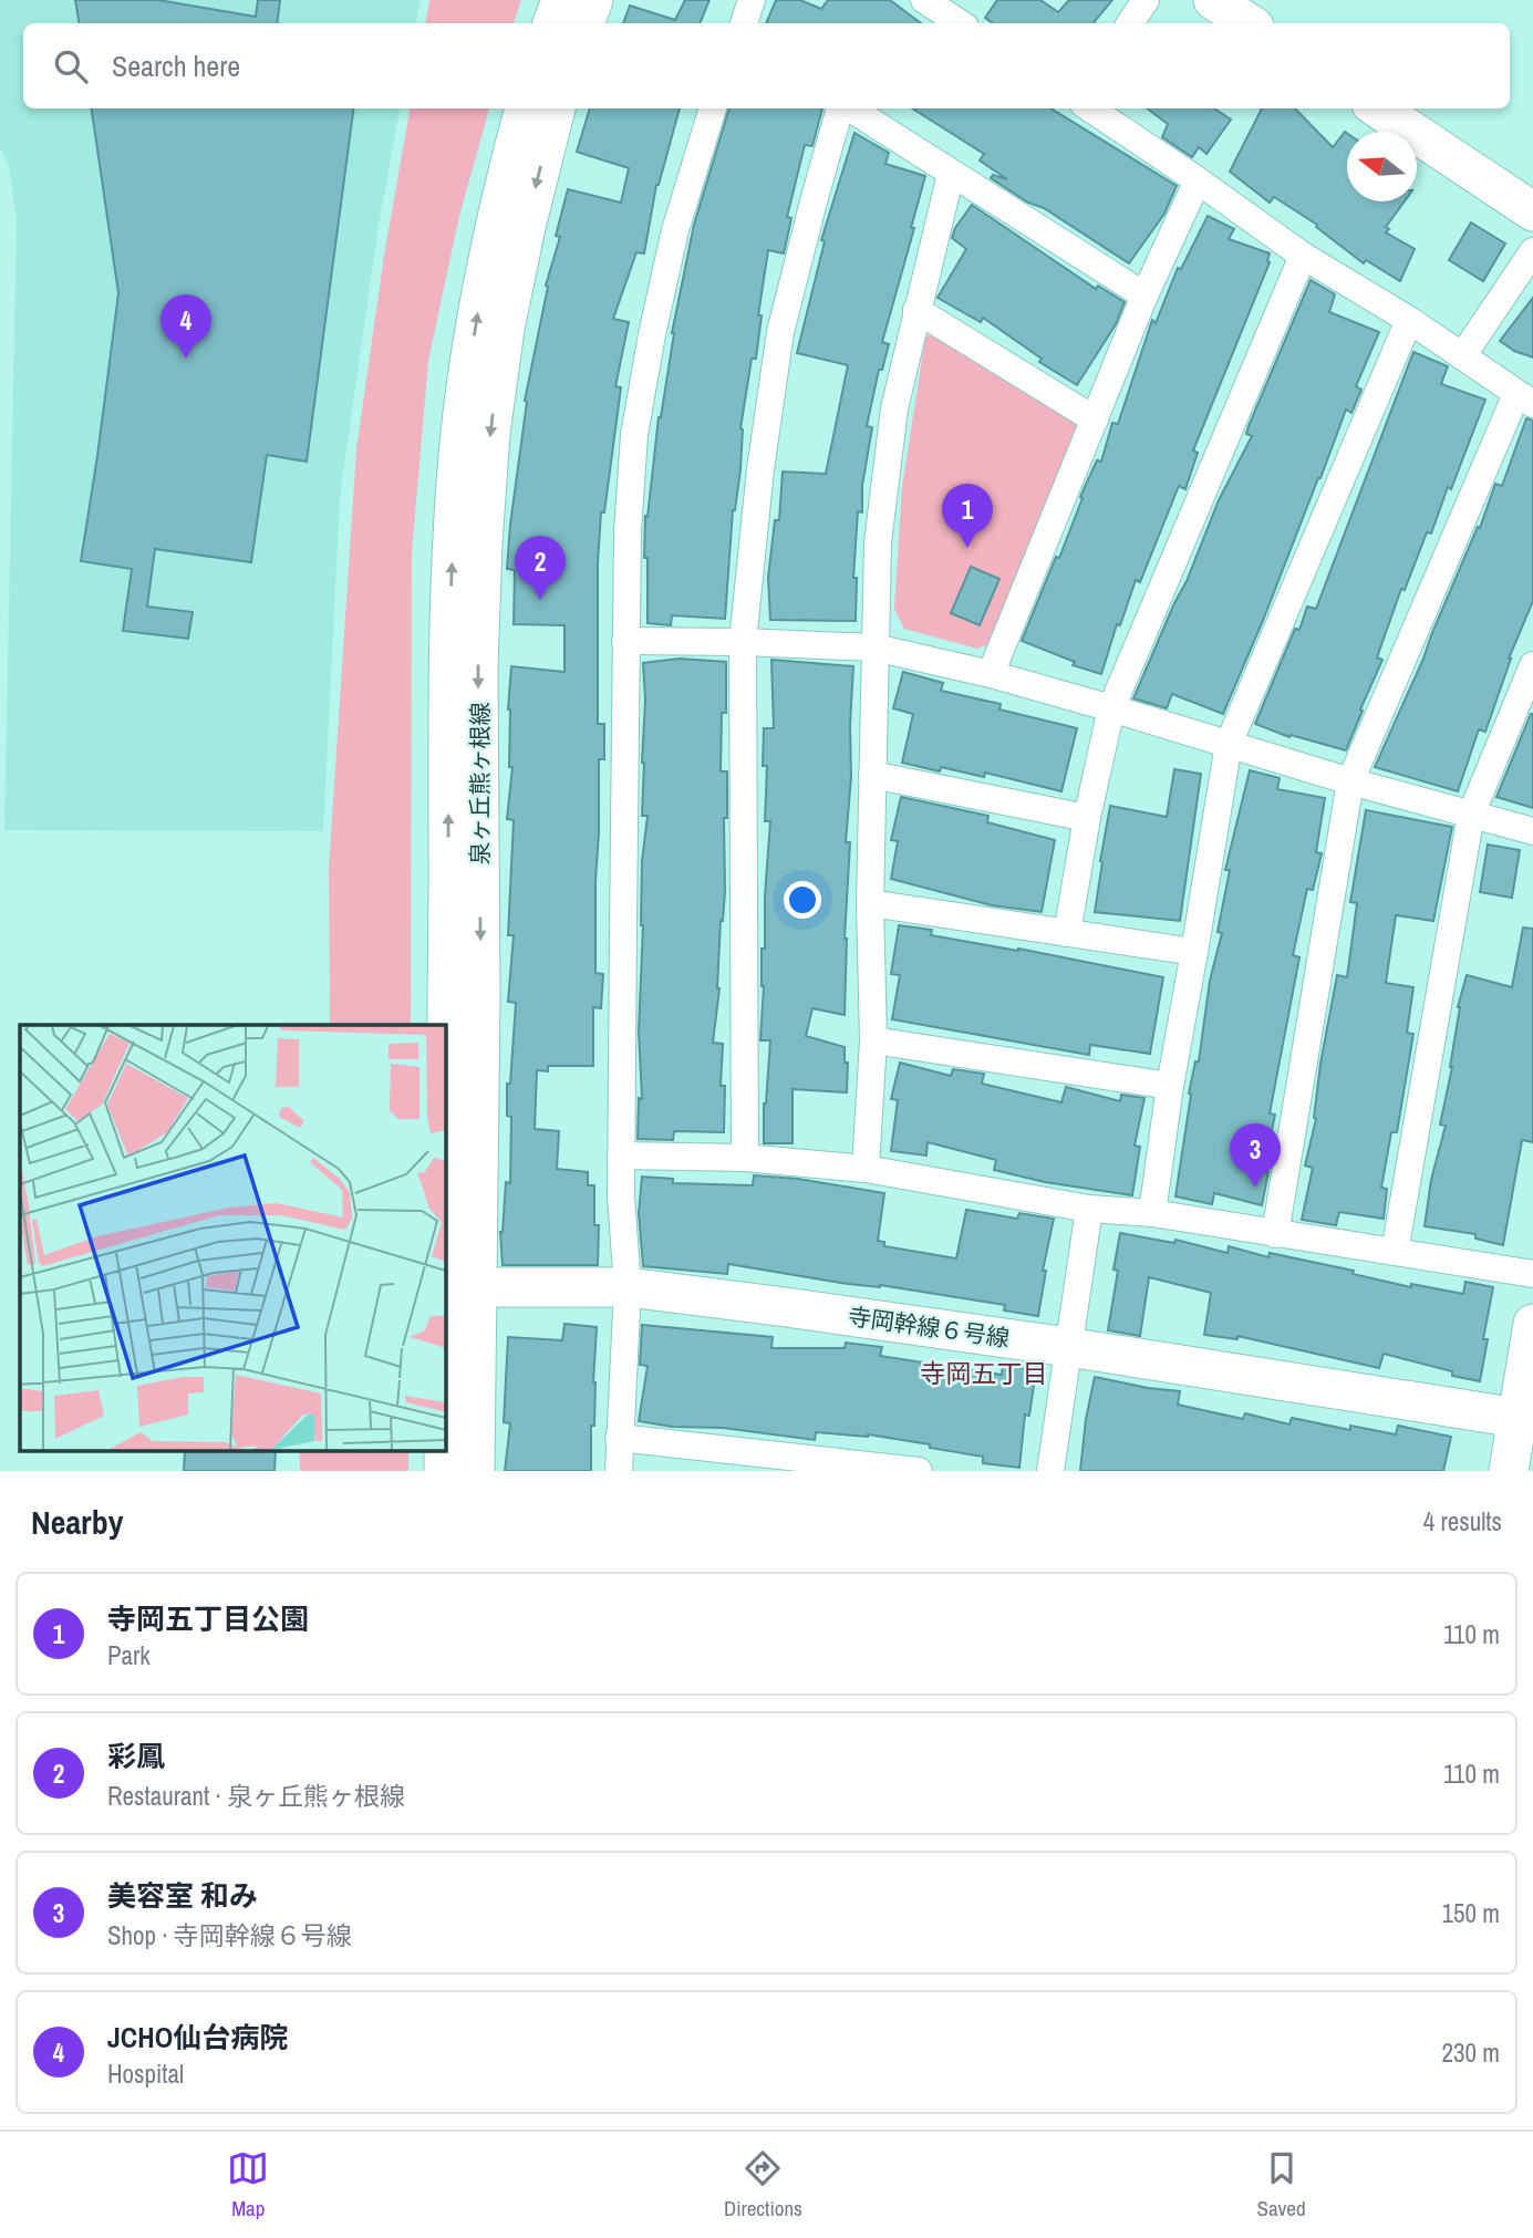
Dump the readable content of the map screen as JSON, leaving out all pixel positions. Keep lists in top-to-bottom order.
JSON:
{
  "streets": {
    "main road": ["泉ヶ丘熊ヶ根線", "寺岡幹線６号線"]
  },
  "crossings": [
    ["泉ヶ丘熊ヶ根線", "寺岡幹線６号線"]
  ],
  "districts": ["寺岡五丁目"],
  "north": "left",
  "page": {
    "search": "Search here",
    "pins": [
      "4",
      "1",
      "2",
      "3"
    ],
    "heading": ["Nearby", "4 results"],
    "list": [
      {
        "mark": "1",
        "name": "寺岡五丁目公園",
        "note": "Park",
        "value": "110 m"
      },
      {
        "mark": "2",
        "name": "彩鳳",
        "note": "Restaurant · 泉ヶ丘熊ヶ根線",
        "value": "110 m"
      },
      {
        "mark": "3",
        "name": "美容室 和み",
        "note": "Shop · 寺岡幹線６号線",
        "value": "150 m"
      },
      {
        "mark": "4",
        "name": "JCHO仙台病院",
        "note": "Hospital",
        "value": "230 m"
      }
    ],
    "nav": ["Map", "Directions", "Saved"]
  }
}
